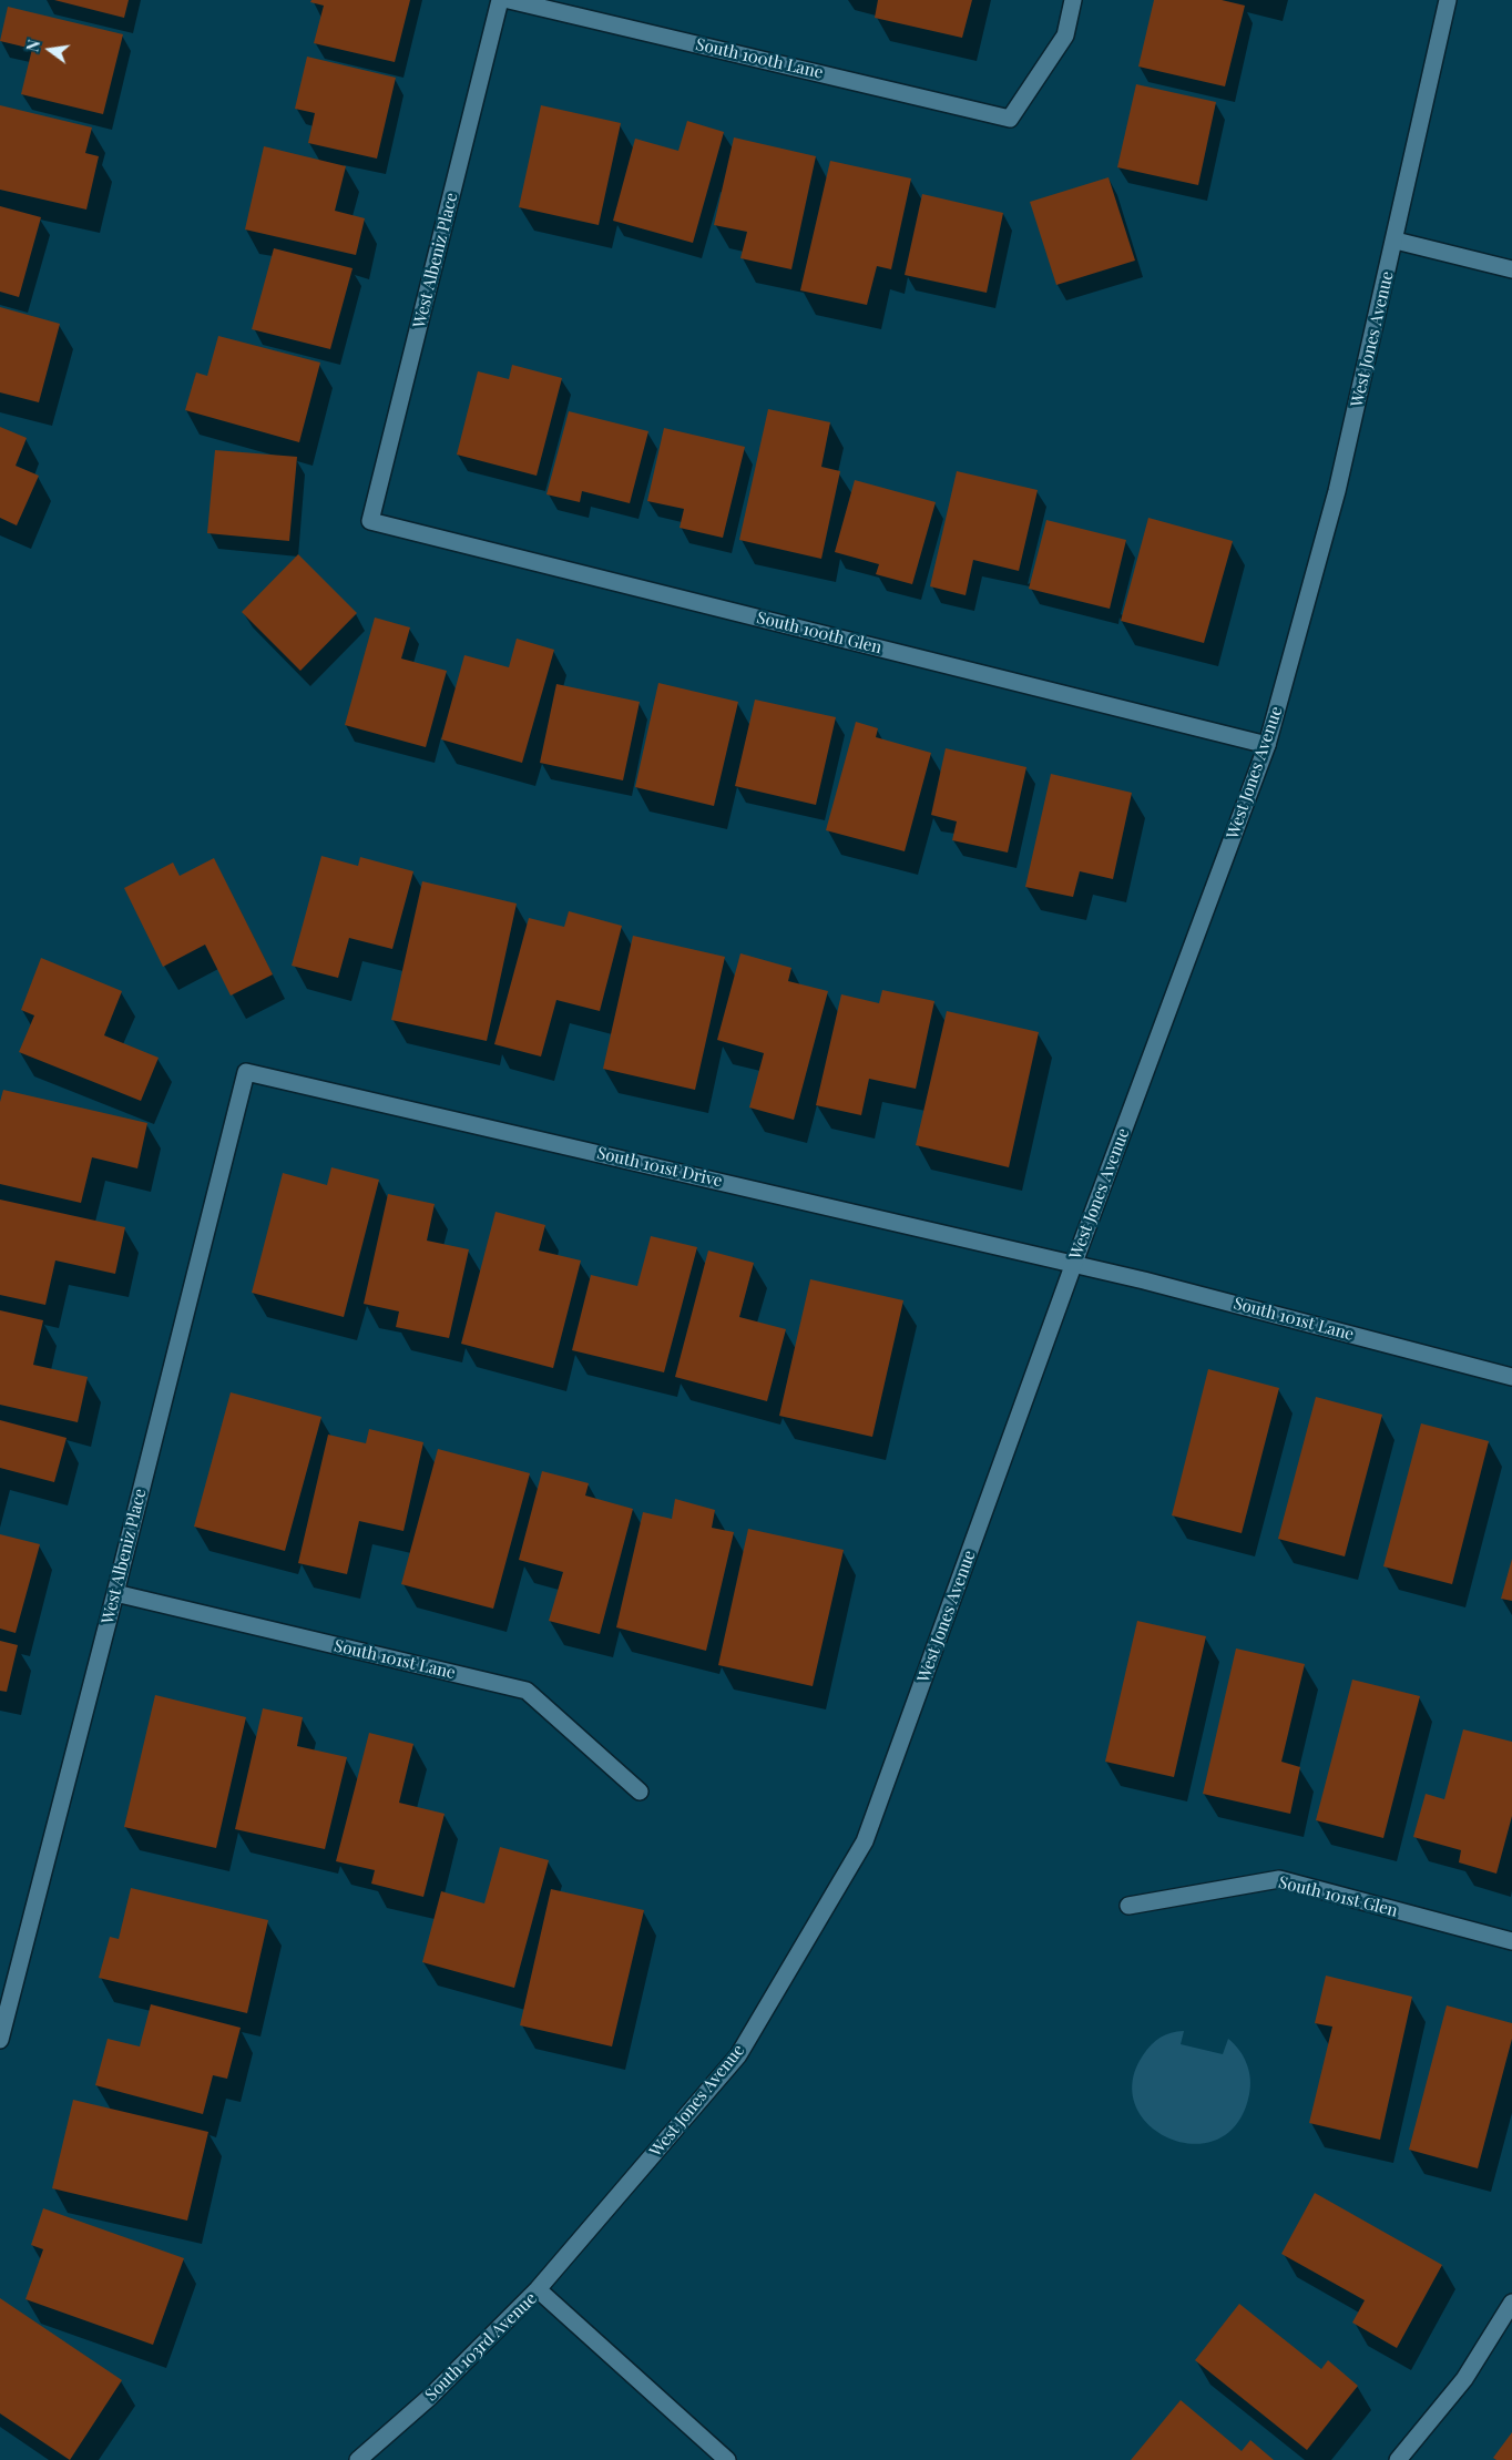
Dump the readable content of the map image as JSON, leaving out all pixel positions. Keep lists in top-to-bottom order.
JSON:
{
  "streets": {
    "street": [
      "South 100th Lane",
      "West Albeniz Place",
      "West Jones Avenue",
      "South 100th Glen",
      "South 101st Drive",
      "South 101st Lane",
      "South 101st Glen",
      "South 103rd Avenue"
    ]
  },
  "crossings": [
    ["West Albeniz Place", "South 100th Glen"],
    ["West Albeniz Place", "South 101st Drive"],
    ["West Albeniz Place", "South 101st Lane"],
    ["West Jones Avenue", "South 100th Glen"],
    ["West Jones Avenue", "South 101st Drive"],
    ["West Jones Avenue", "South 101st Lane"],
    ["West Jones Avenue", "South 103rd Avenue"],
    ["South 101st Drive", "South 101st Lane"]
  ],
  "north": "left"
}
